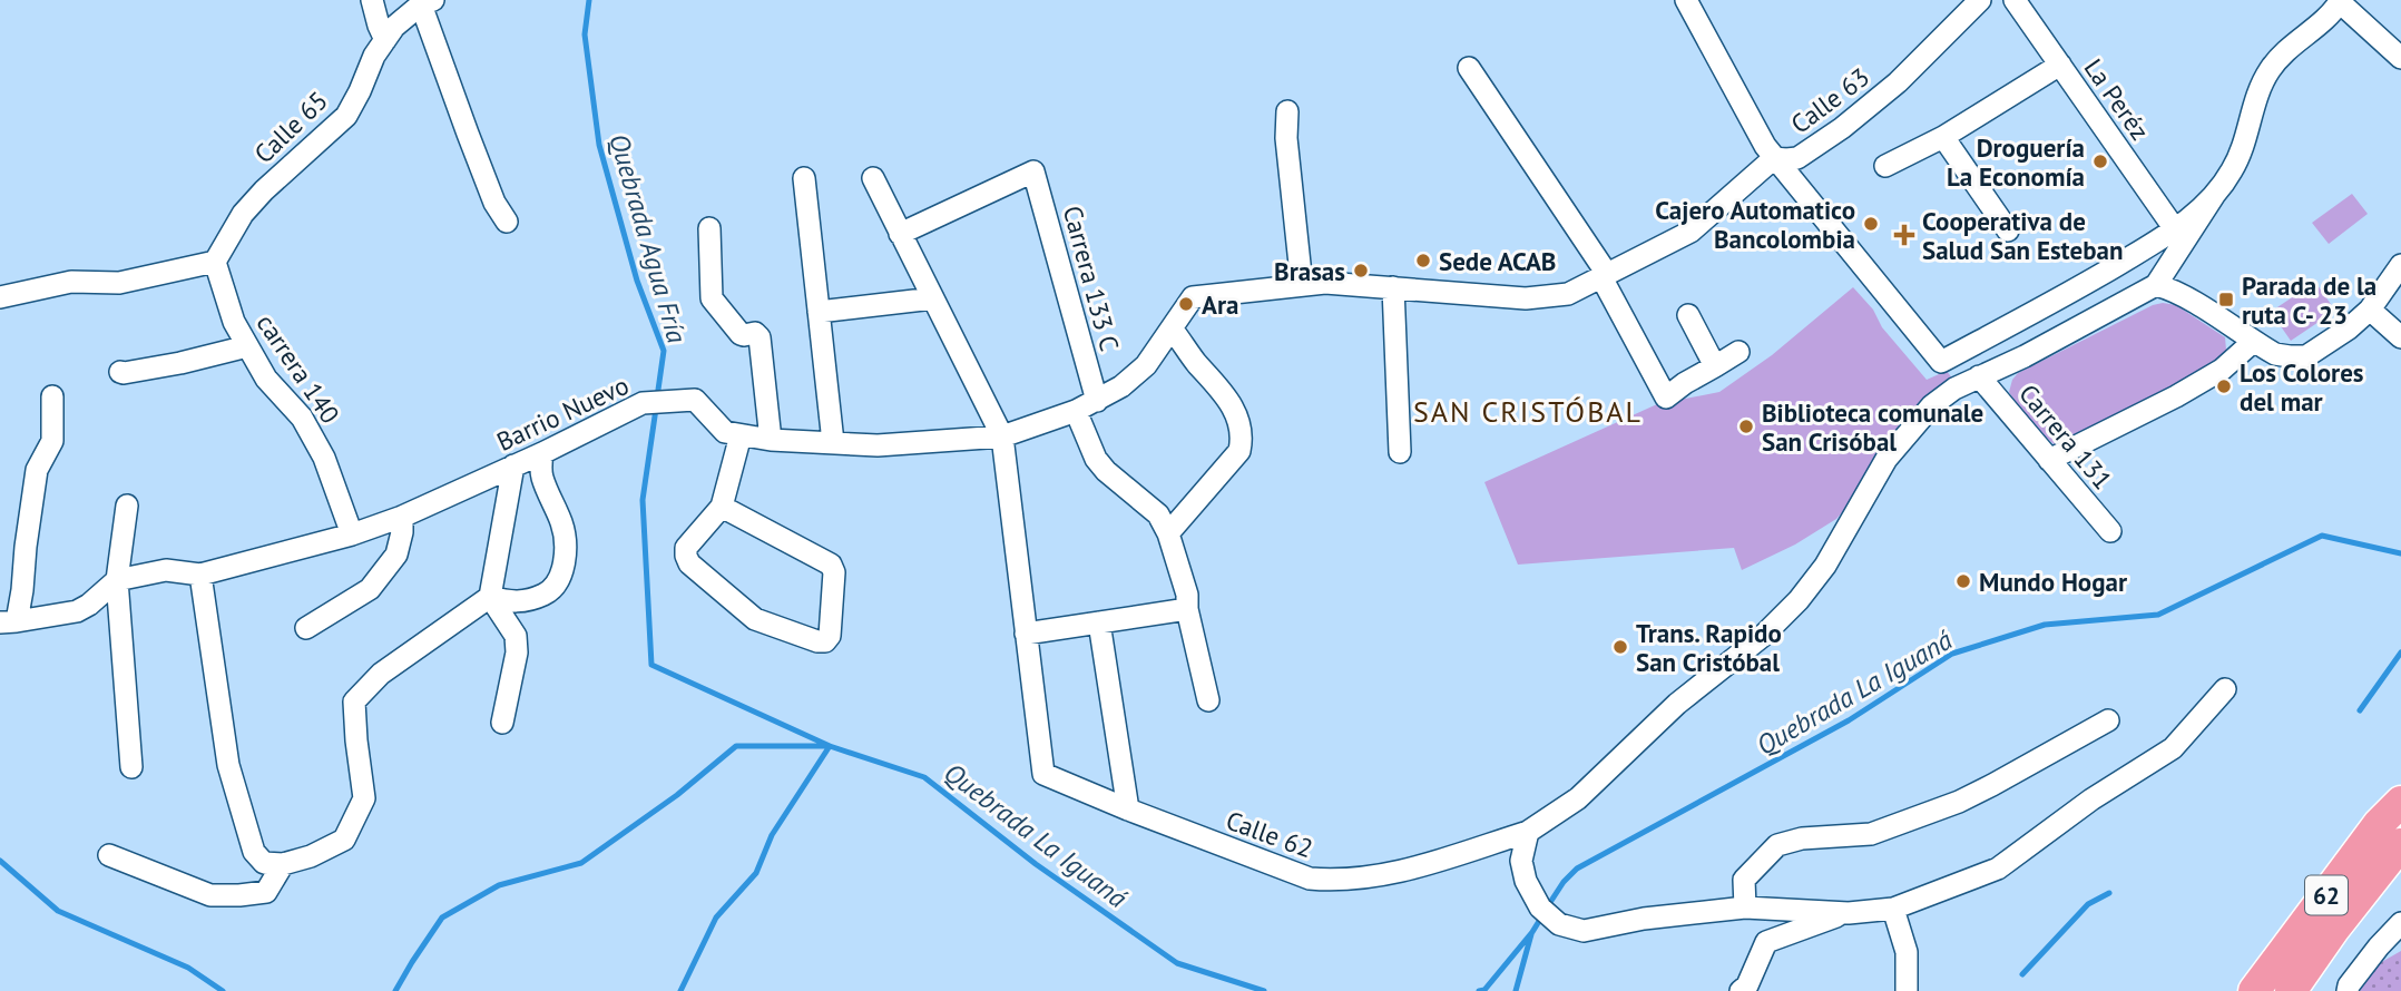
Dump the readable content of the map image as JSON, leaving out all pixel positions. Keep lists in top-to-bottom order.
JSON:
{
  "streets": {
    "highway": ["62"],
    "street": [
      "La Peréz",
      "Calle 63",
      "Calle 65",
      "Carrera 133 C",
      "carrera 140",
      "Barrio Nuevo",
      "Carrera 131",
      "Calle 62"
    ]
  },
  "crossings": [
    ["Calle 63", "Barrio Nuevo"],
    ["Calle 65", "carrera 140"],
    ["Carrera 133 C", "Barrio Nuevo"],
    ["carrera 140", "Barrio Nuevo"],
    ["Carrera 131", "Calle 62"]
  ],
  "districts": ["SAN CRISTÓBAL"],
  "water": ["Quebrada Agua Fría", "Quebrada La Iguaná"],
  "places": {
    "other": [
      "Droguería La Economía",
      "Cajero Automatico Bancolombia",
      "Sede ACAB",
      "Brasas",
      "Ara",
      "Los Colores del mar",
      "Biblioteca comunale San Crisóbal",
      "Mundo Hogar",
      "Trans. Rapido San Cristóbal"
    ],
    "health": ["Cooperativa de Salud San Esteban"],
    "transit": ["Parada de la ruta C- 23"]
  }
}
